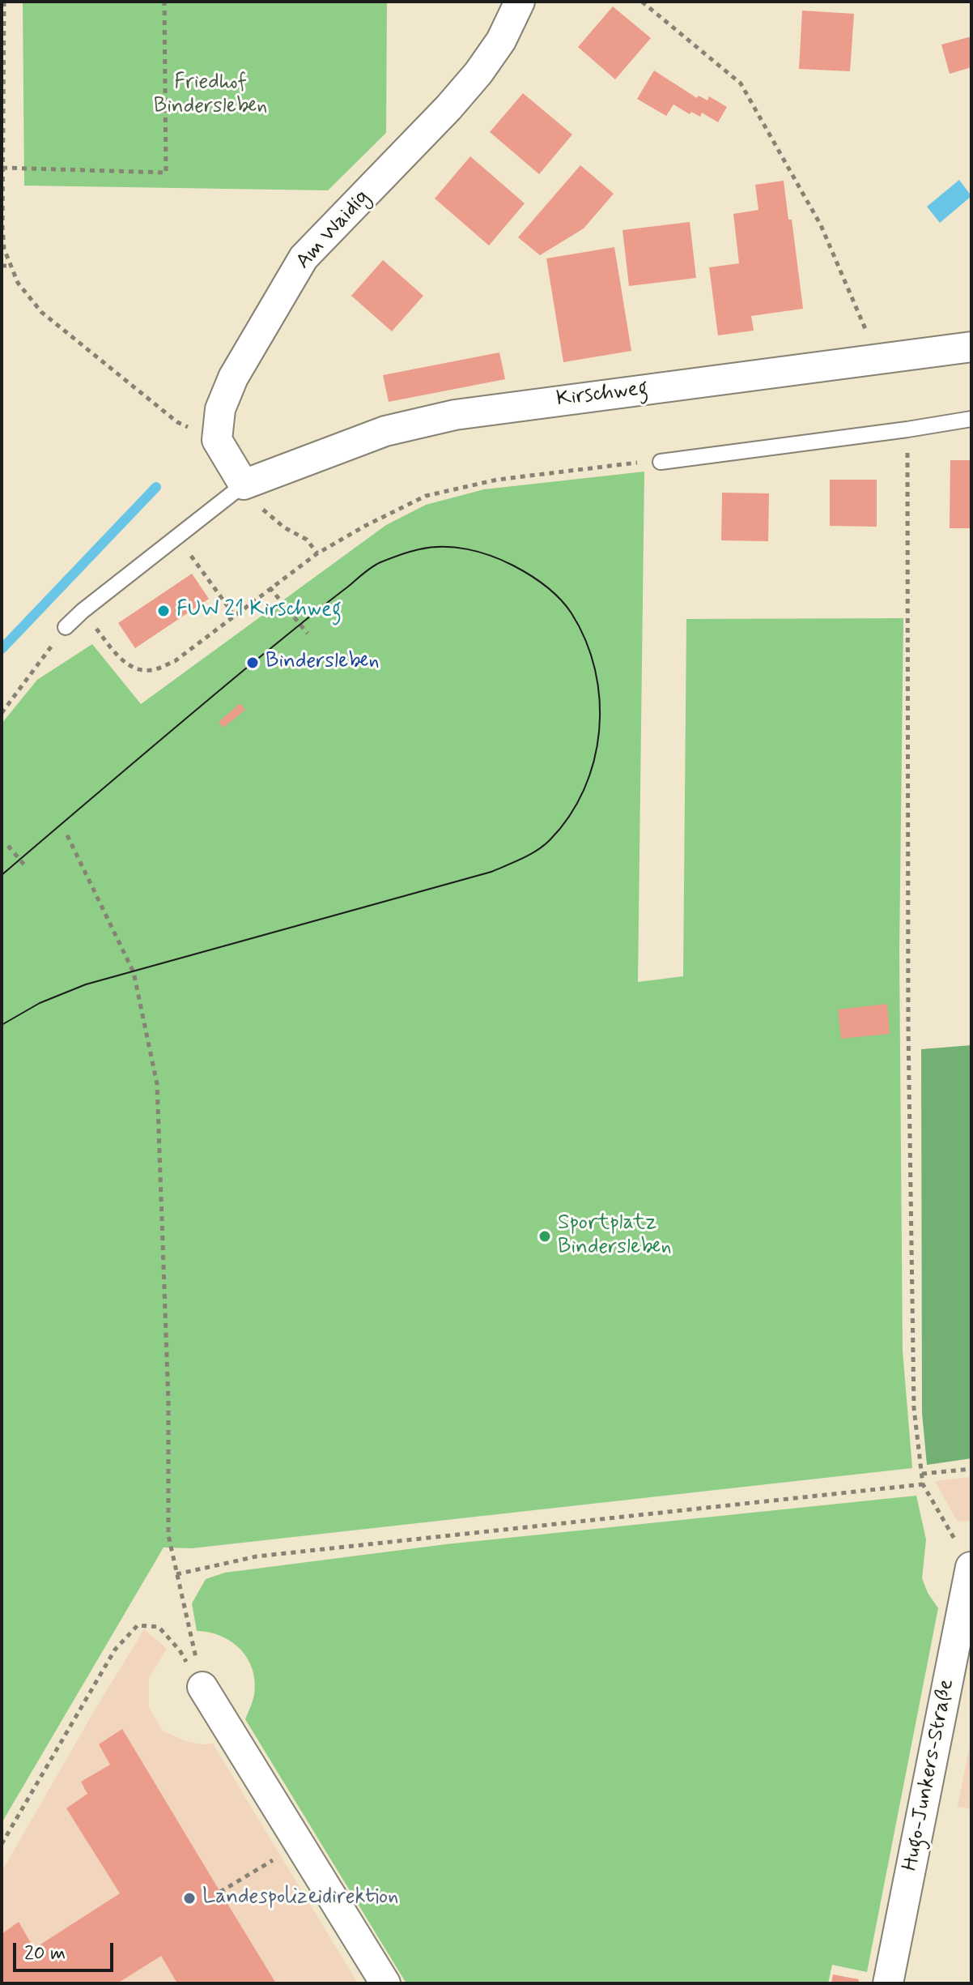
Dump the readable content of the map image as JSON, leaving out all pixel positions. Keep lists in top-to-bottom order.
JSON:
{
  "streets": {
    "street": ["Am Waidig", "Kirschweg", "Hugo-Junkers-Straße"]
  },
  "parks": ["Friedhof Bindersleben"],
  "places": [
    "FUW 21 Kirschweg",
    "Bindersleben",
    "Sportplatz Bindersleben",
    "Landespolizeidirektion"
  ],
  "scale_bar": "20 m"
}
